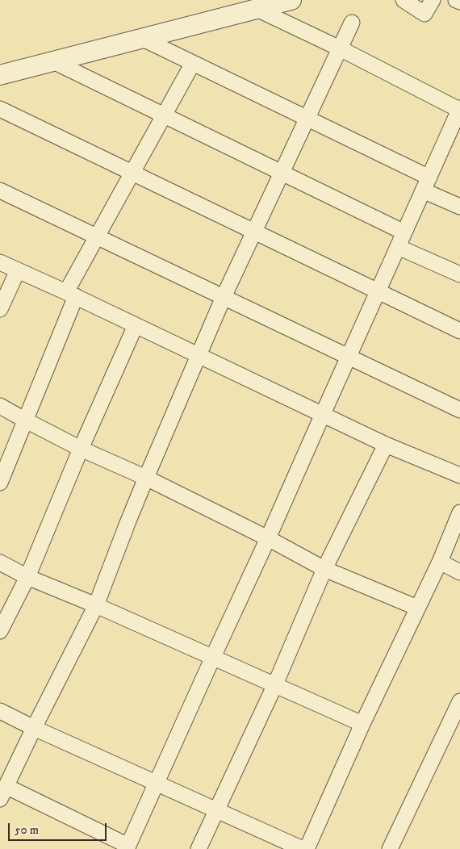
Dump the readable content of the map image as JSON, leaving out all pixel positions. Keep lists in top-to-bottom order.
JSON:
{
  "scale_bar": "50 m"
}
